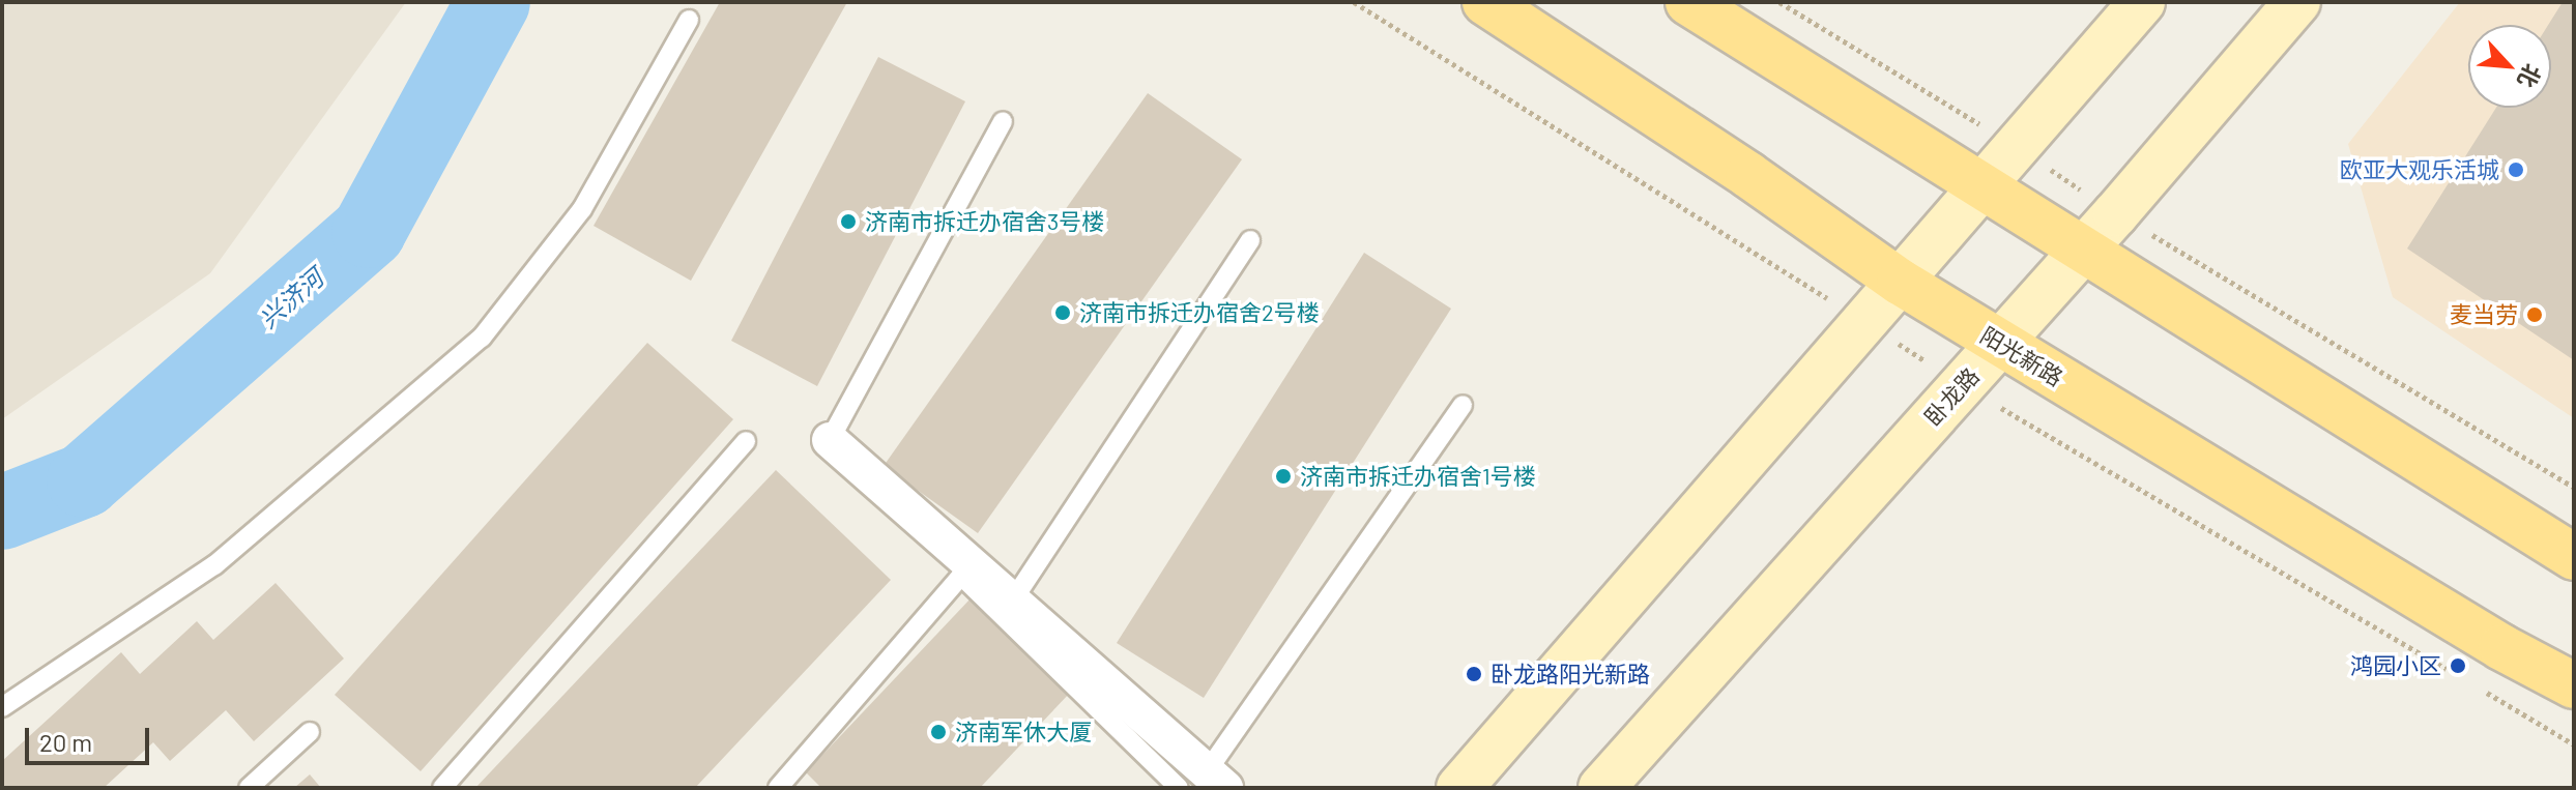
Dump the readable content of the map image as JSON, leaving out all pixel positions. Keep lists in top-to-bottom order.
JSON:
{
  "streets": {
    "main road": ["阳光新路", "卧龙路"]
  },
  "crossings": [
    ["阳光新路", "卧龙路"]
  ],
  "water": ["兴济河"],
  "places": [
    "欧亚大观乐活城",
    "济南市拆迁办宿舍3号楼",
    "济南市拆迁办宿舍2号楼",
    "麦当劳",
    "济南市拆迁办宿舍1号楼",
    "鸿园小区",
    "卧龙路阳光新路",
    "济南军休大厦"
  ],
  "scale_bar": "20 m",
  "north": "bottom right"
}
